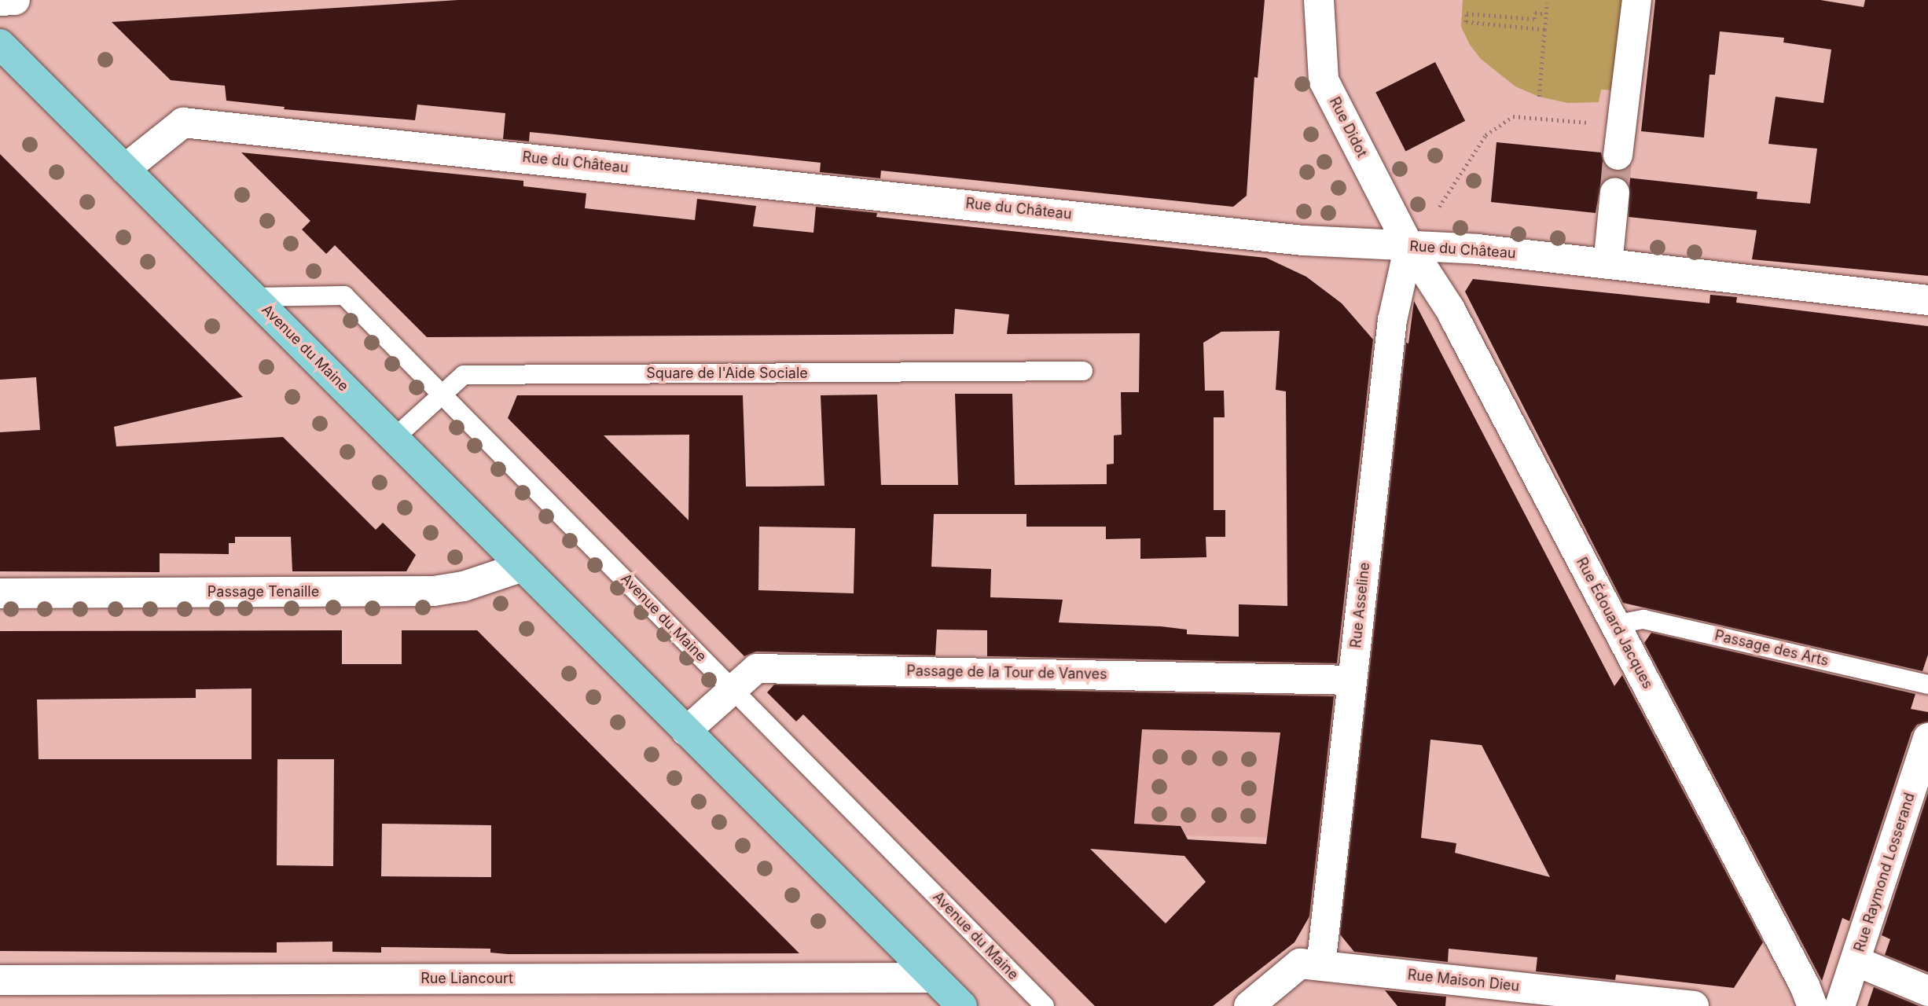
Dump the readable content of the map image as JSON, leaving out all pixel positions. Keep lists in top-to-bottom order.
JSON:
{
  "streets": {
    "main road": ["Avenue du Maine"],
    "street": [
      "Rue Didot",
      "Rue du Château",
      "Passage Tenaille",
      "Rue Asseline",
      "Rue Édouard Jacques",
      "Passage de la Tour de Vanves",
      "Rue Raymond Losserand",
      "Rue Liancourt",
      "Rue Maison Dieu"
    ],
    "lane": ["Square de l'Aide Sociale", "Passage des Arts"]
  },
  "crossings": [
    ["Rue Didot", "Rue du Château"],
    ["Rue Didot", "Rue Asseline"],
    ["Rue Didot", "Rue Édouard Jacques"],
    ["Rue du Château", "Avenue du Maine"],
    ["Rue du Château", "Rue Asseline"],
    ["Rue du Château", "Rue Édouard Jacques"],
    ["Avenue du Maine", "Square de l'Aide Sociale"],
    ["Avenue du Maine", "Passage Tenaille"],
    ["Avenue du Maine", "Passage de la Tour de Vanves"],
    ["Avenue du Maine", "Rue Liancourt"],
    ["Rue Asseline", "Rue Édouard Jacques"],
    ["Rue Asseline", "Passage de la Tour de Vanves"],
    ["Rue Asseline", "Rue Maison Dieu"],
    ["Rue Édouard Jacques", "Passage des Arts"]
  ]
}
